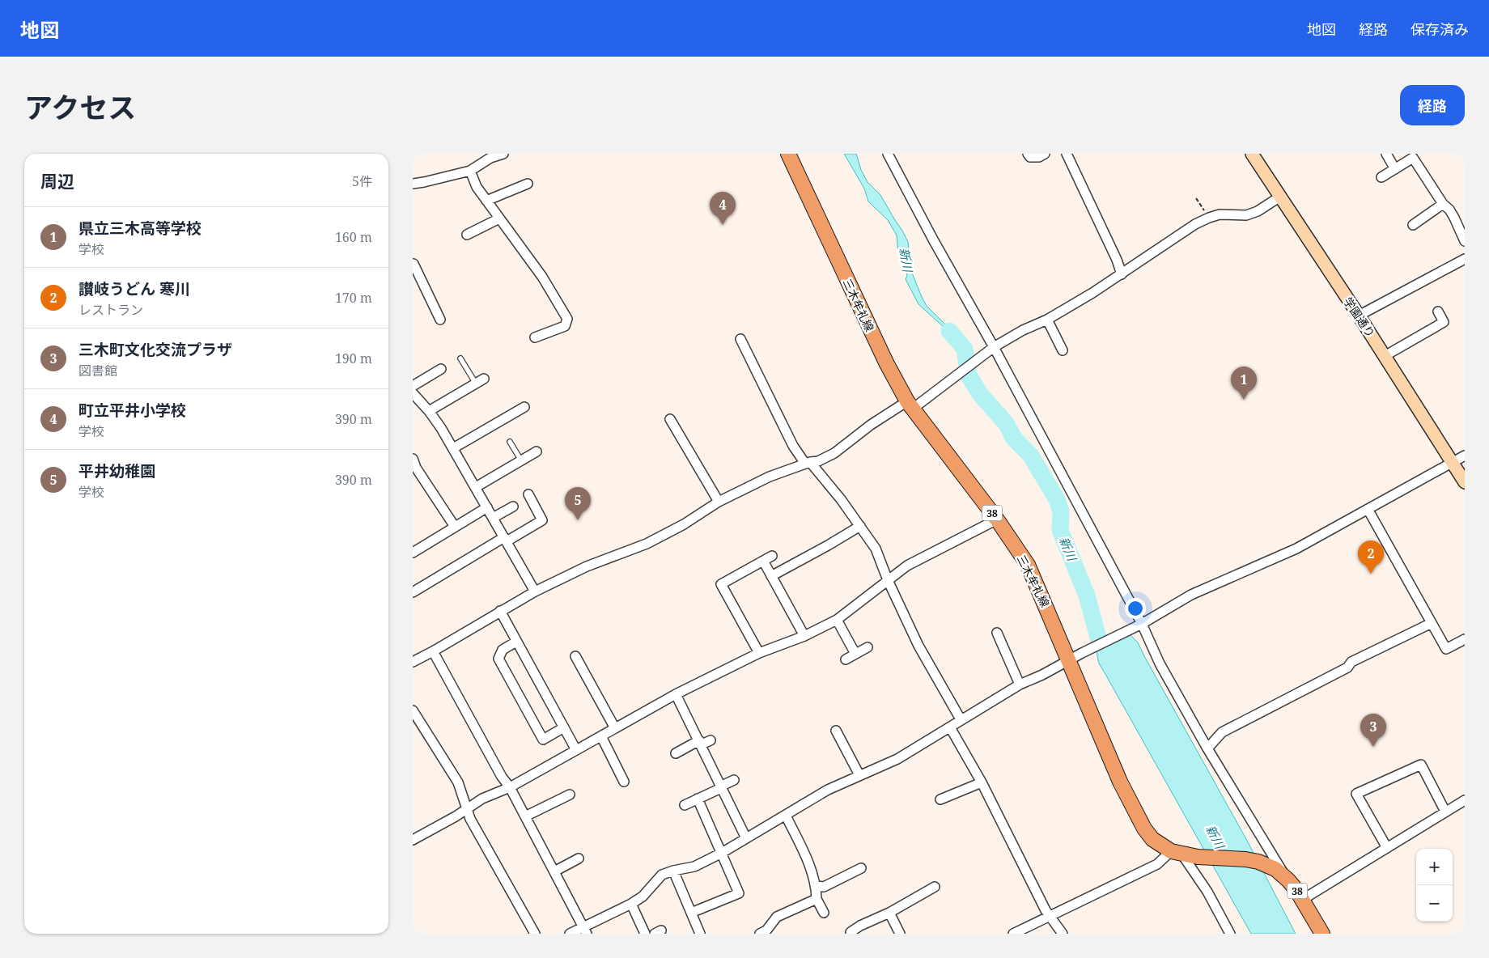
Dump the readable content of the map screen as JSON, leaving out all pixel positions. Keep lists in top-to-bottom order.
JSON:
{
  "streets": {
    "main road": ["三木牟礼線", "38"],
    "street": ["学園通り"]
  },
  "water": ["新川"],
  "page": {
    "header": "地図",
    "nav": ["地図", "経路", "保存済み"],
    "title": "アクセス",
    "buttons": "経路",
    "heading": ["周辺", "5件"],
    "pins": [
      "4",
      "1",
      "5",
      "2",
      "3"
    ],
    "list": [
      {
        "mark": "1",
        "name": "県立三木高等学校",
        "note": "学校",
        "value": "160 m"
      },
      {
        "mark": "2",
        "name": "讃岐うどん 寒川",
        "note": "レストラン",
        "value": "170 m"
      },
      {
        "mark": "3",
        "name": "三木町文化交流プラザ",
        "note": "図書館",
        "value": "190 m"
      },
      {
        "mark": "4",
        "name": "町立平井小学校",
        "note": "学校",
        "value": "390 m"
      },
      {
        "mark": "5",
        "name": "平井幼稚園",
        "note": "学校",
        "value": "390 m"
      }
    ],
    "map_buttons": ["+", "−"]
  }
}
